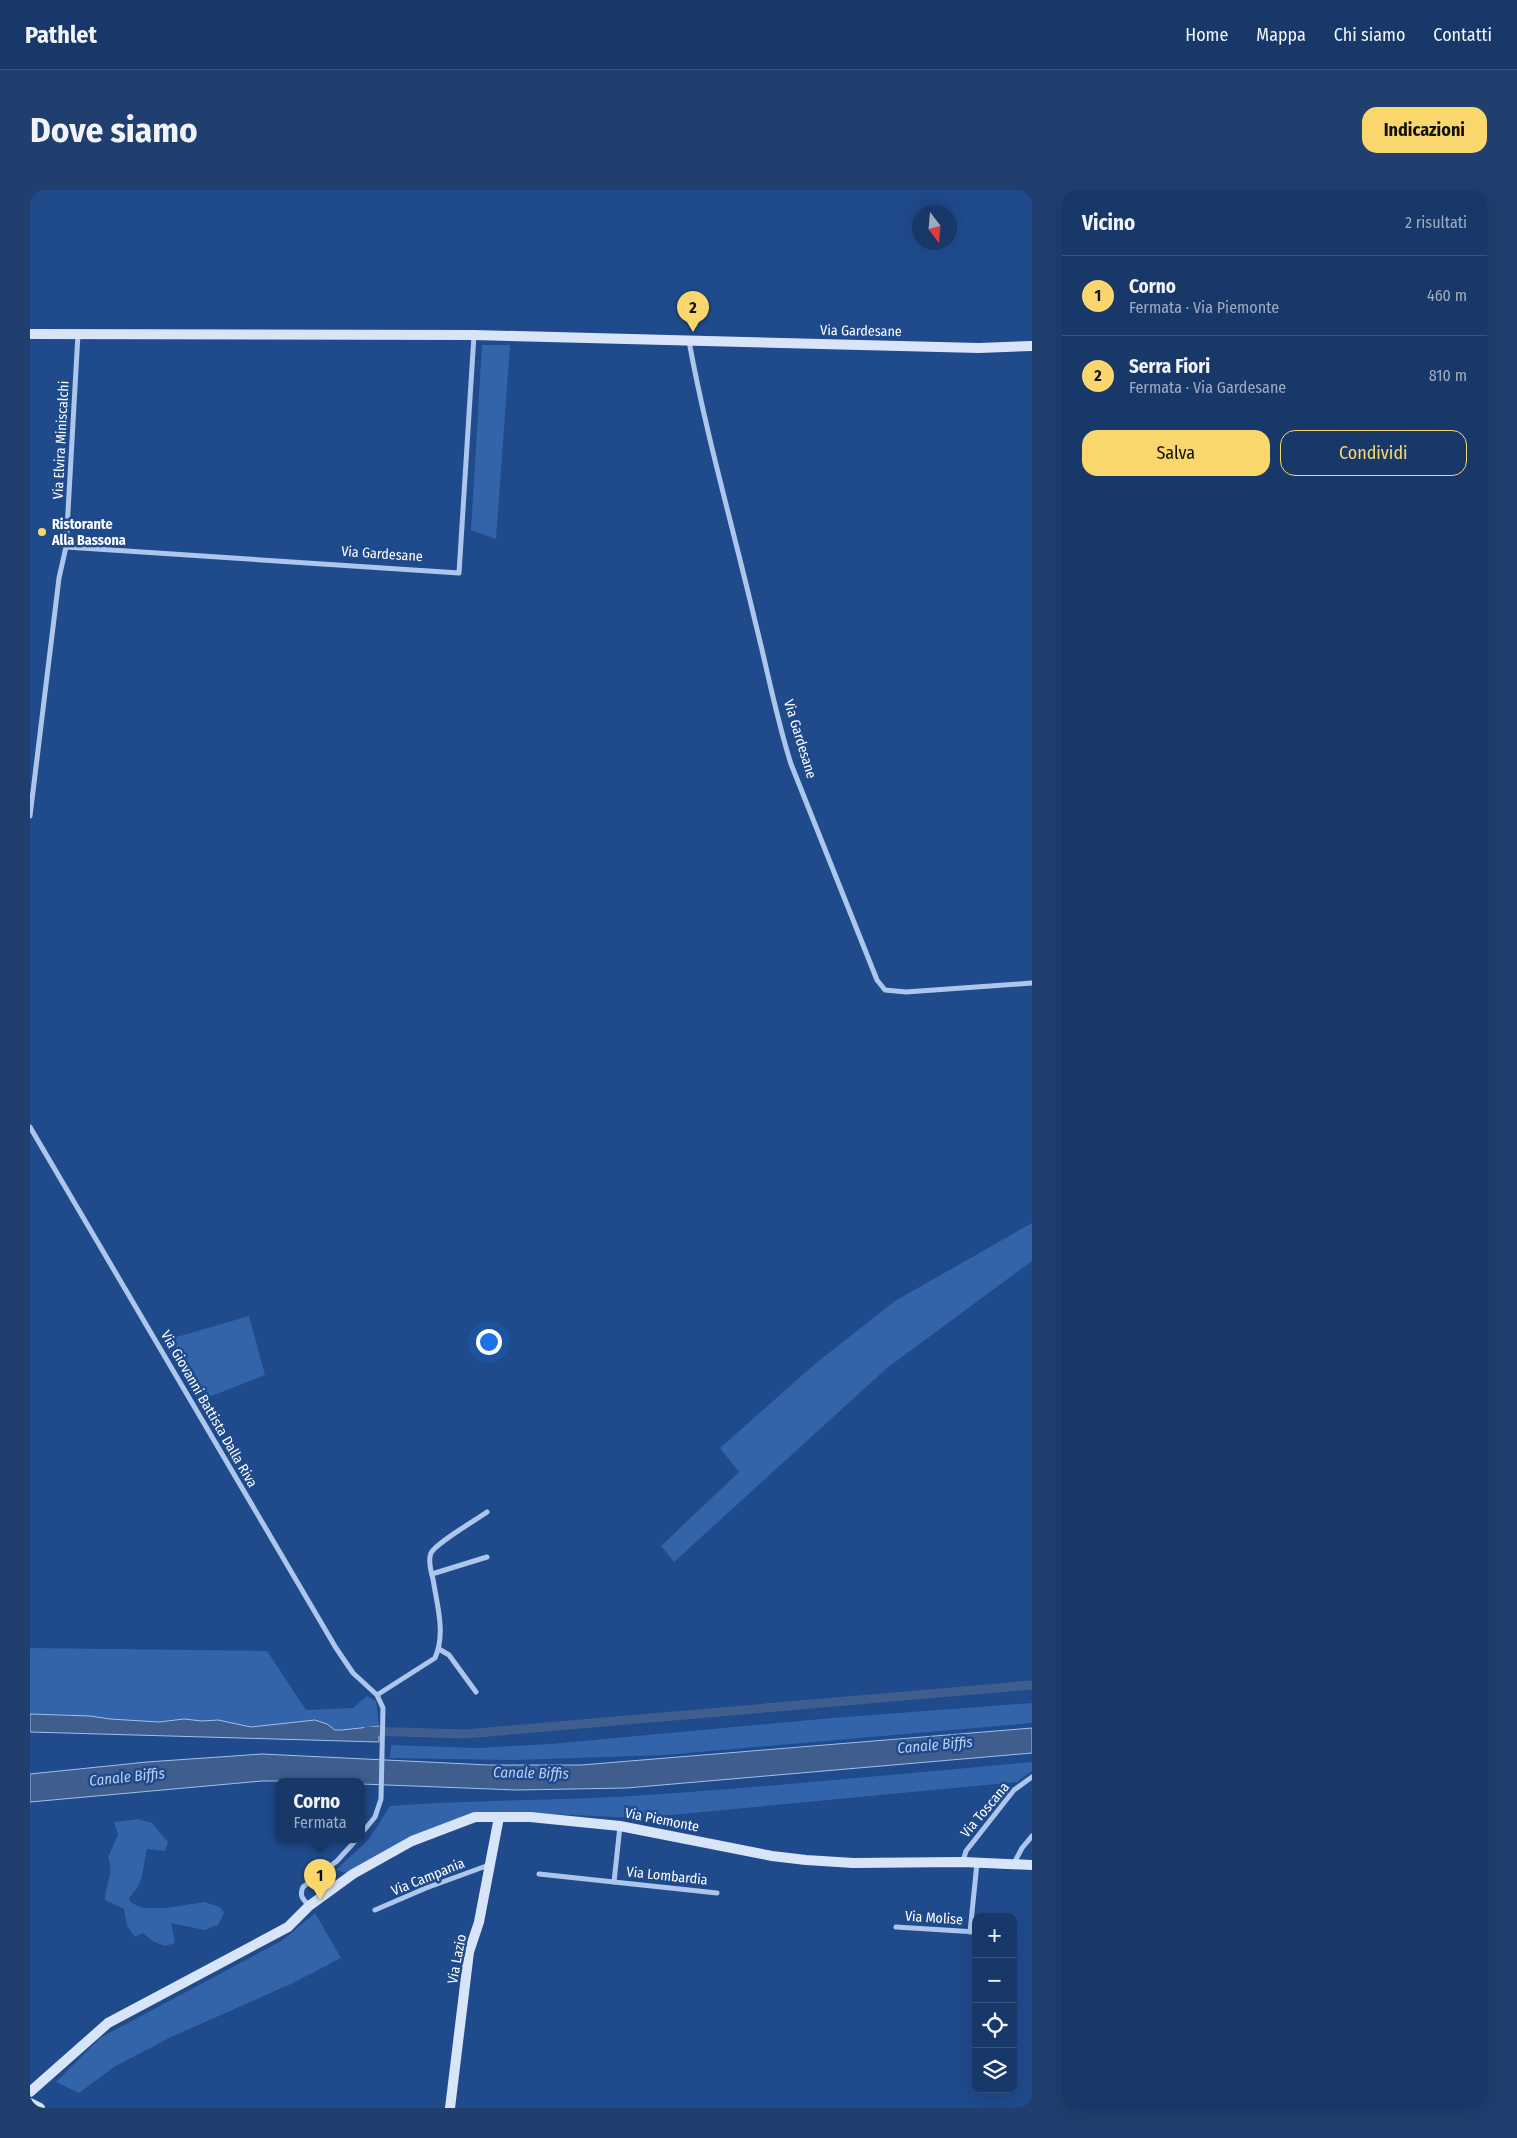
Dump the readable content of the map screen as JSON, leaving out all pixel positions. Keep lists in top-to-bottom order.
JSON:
{
  "streets": {
    "street": [
      "Via Gardesane",
      "Via Elvira Miniscalchi",
      "Via Giovanni Battista Dalla Riva",
      "Via Toscana",
      "Via Piemonte",
      "Via Lombardia",
      "Via Campania",
      "Via Molise",
      "Via Lazio"
    ]
  },
  "crossings": [
    ["Via Gardesane", "Via Elvira Miniscalchi"],
    ["Via Toscana", "Via Piemonte"],
    ["Via Piemonte", "Via Lombardia"],
    ["Via Piemonte", "Via Molise"],
    ["Via Piemonte", "Via Lazio"],
    ["Via Campania", "Via Lazio"]
  ],
  "water": ["Canale Biffis"],
  "places": ["Ristorante Alla Bassona"],
  "north": "bottom",
  "page": {
    "header": "Pathlet",
    "nav": [
      "Home",
      "Mappa",
      "Chi siamo",
      "Contatti"
    ],
    "buttons": [
      "Indicazioni",
      ["Salva", "Condividi"]
    ],
    "title": "Dove siamo",
    "heading": ["Vicino", "2 risultati"],
    "list": [
      {
        "mark": "1",
        "name": "Corno",
        "note": "Fermata · Via Piemonte",
        "value": "460 m"
      },
      {
        "mark": "2",
        "name": "Serra Fiori",
        "note": "Fermata · Via Gardesane",
        "value": "810 m"
      }
    ],
    "pins": ["2", "1"],
    "popup": ["Corno", "Fermata"],
    "map_buttons": ["+", "−"]
  }
}
